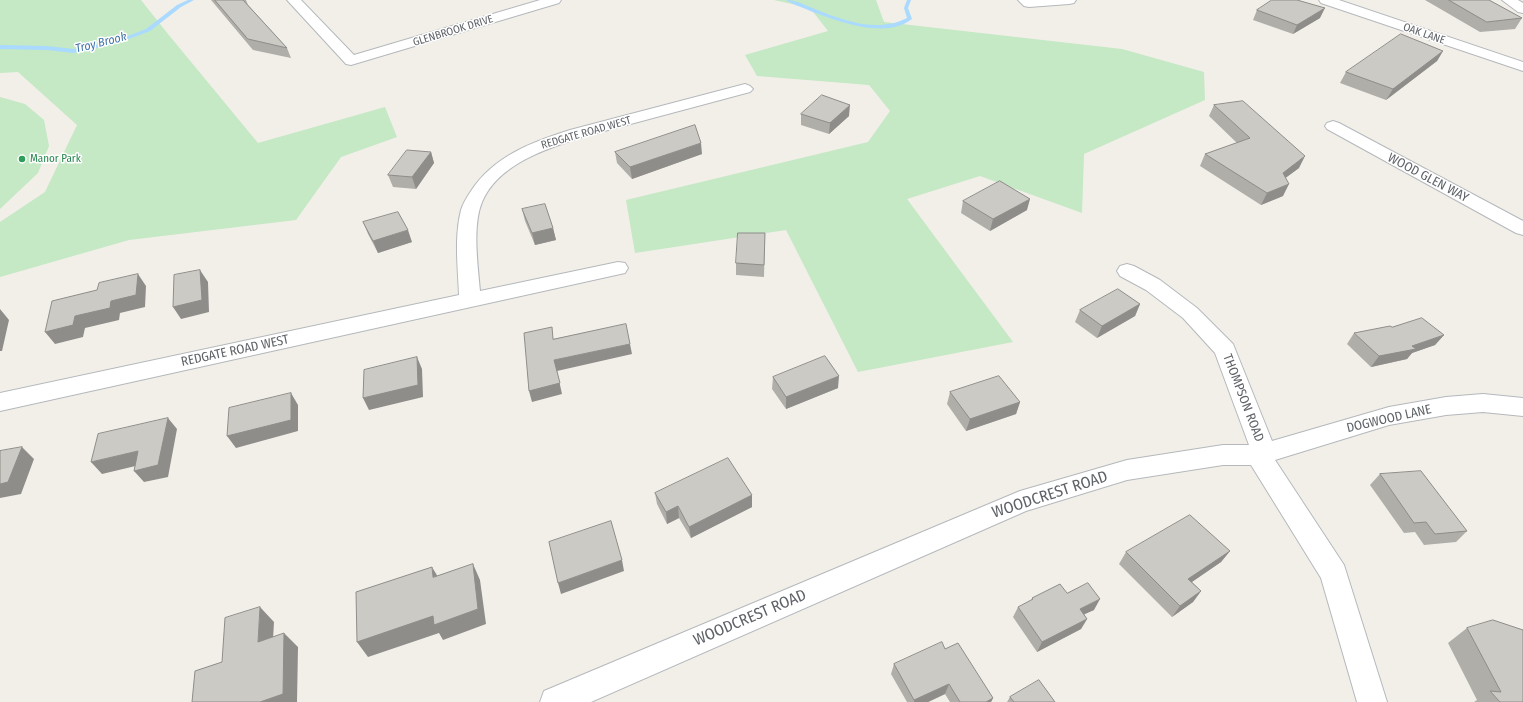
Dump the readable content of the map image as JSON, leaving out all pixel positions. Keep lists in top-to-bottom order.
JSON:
{
  "streets": {
    "street": [
      "GLENBROOK DRIVE",
      "OAK LANE",
      "REDGATE ROAD WEST",
      "WOOD GLEN WAY",
      "THOMPSON ROAD",
      "DOGWOOD LANE",
      "WOODCREST ROAD"
    ]
  },
  "crossings": [
    ["THOMPSON ROAD", "DOGWOOD LANE"],
    ["THOMPSON ROAD", "WOODCREST ROAD"],
    ["DOGWOOD LANE", "WOODCREST ROAD"]
  ],
  "water": ["Troy Brook"],
  "places": ["Manor Park"]
}
